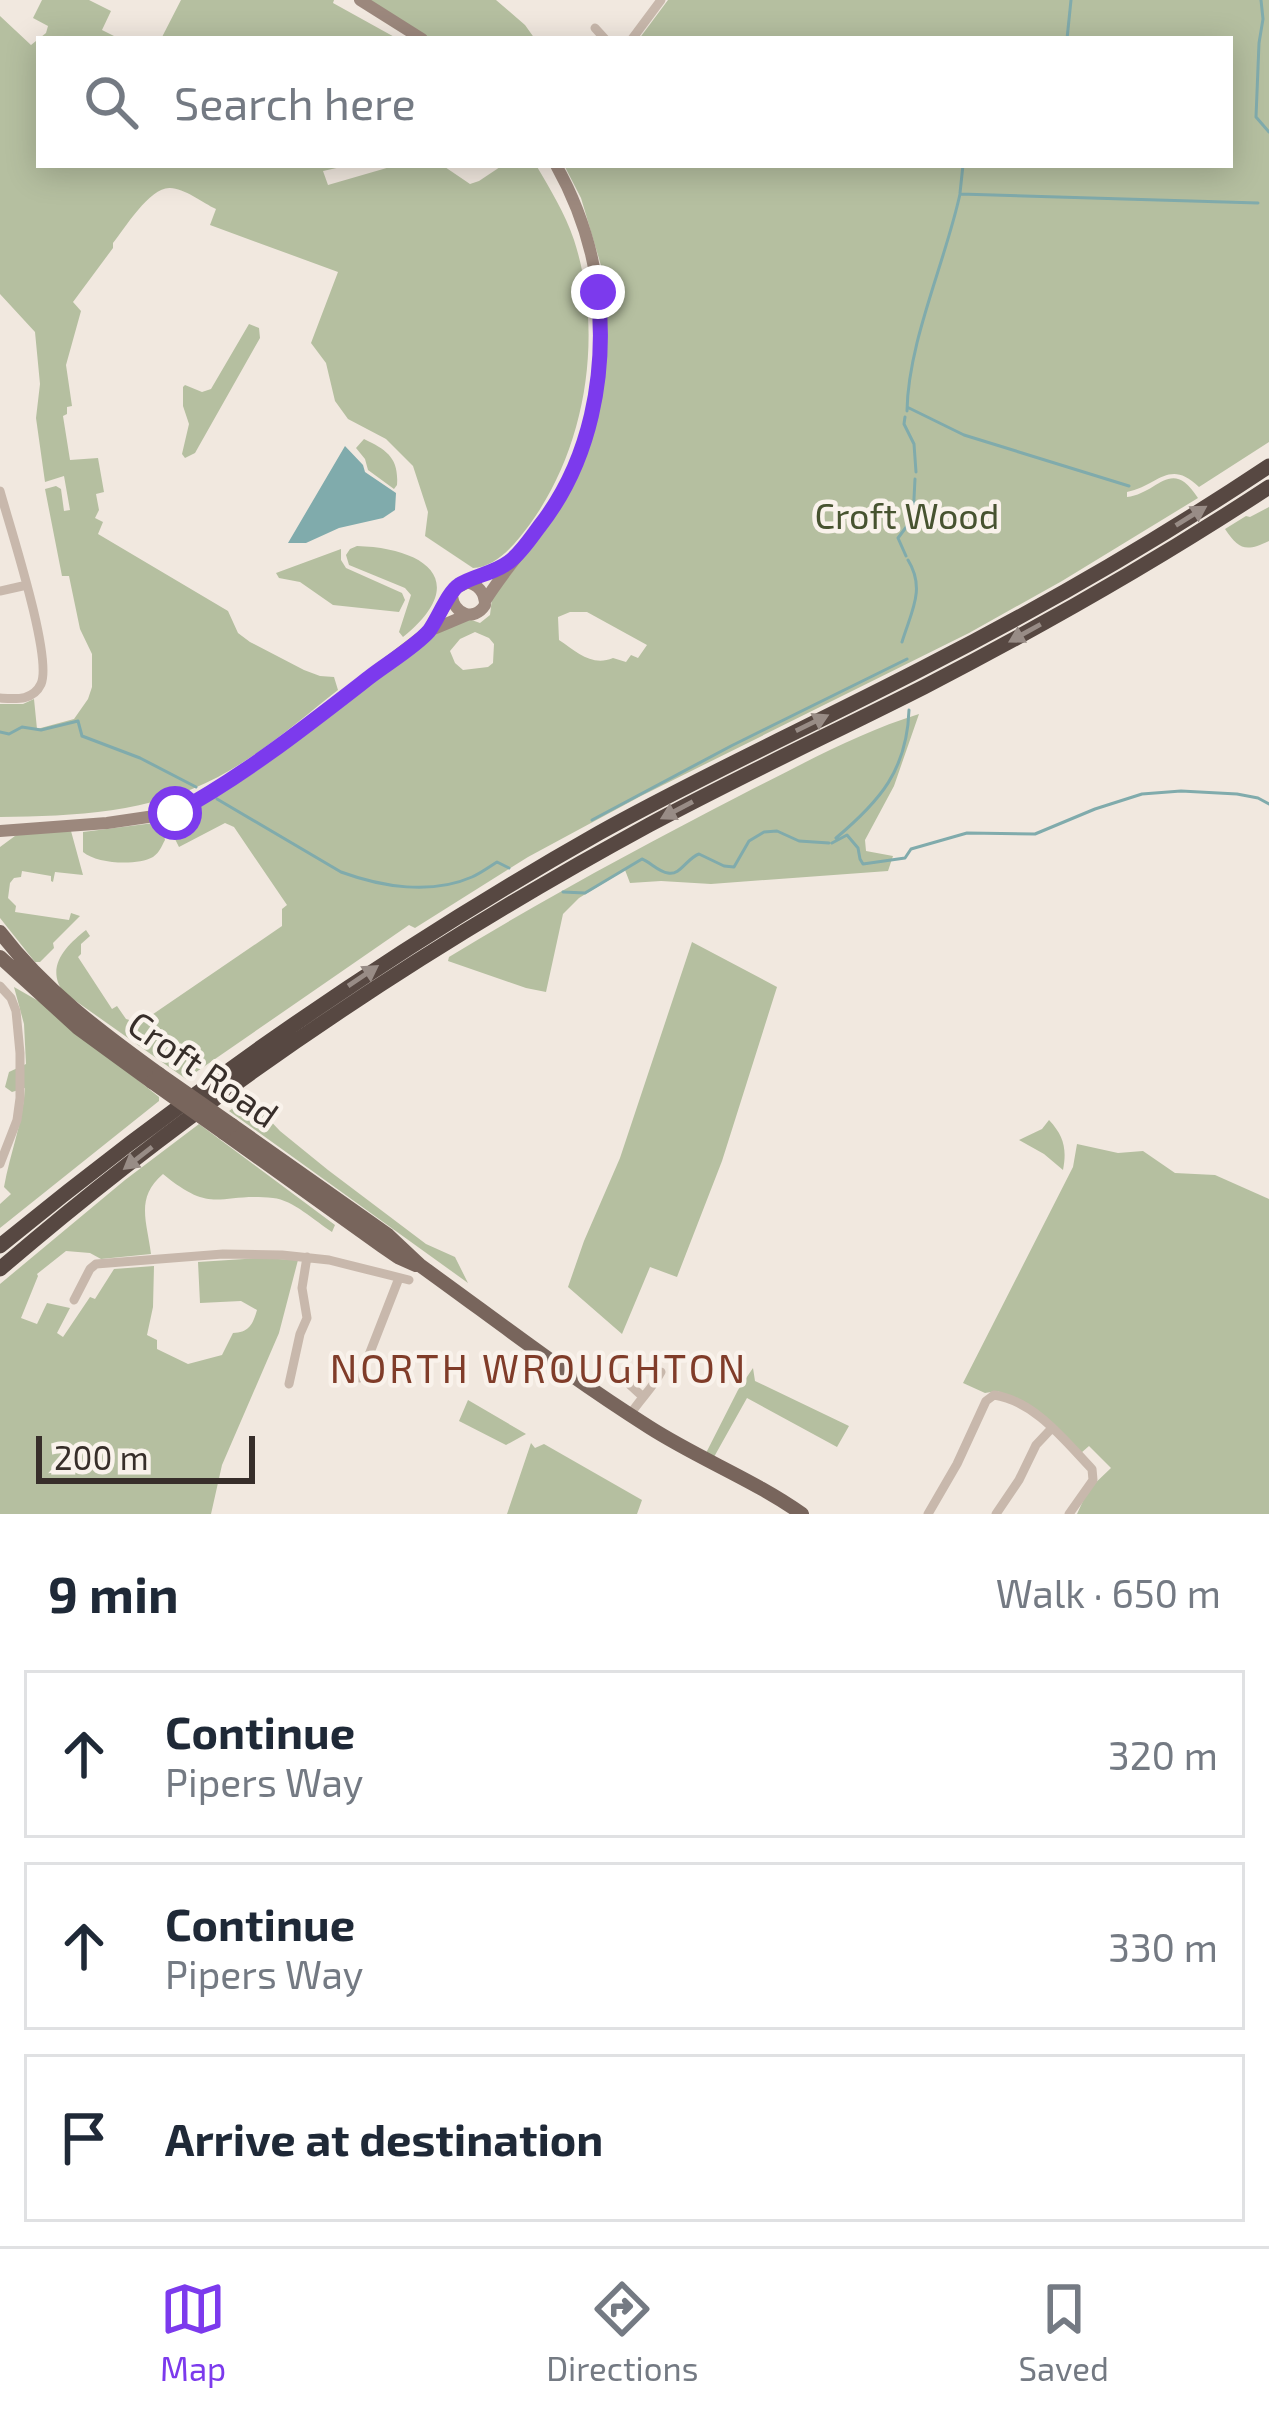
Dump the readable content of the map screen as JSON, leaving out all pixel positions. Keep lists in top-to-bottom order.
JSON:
{
  "streets": {
    "main road": ["Croft Road"]
  },
  "districts": ["NORTH WROUGHTON"],
  "parks": ["Croft Wood"],
  "scale_bar": "200 m",
  "page": {
    "search": "Search here",
    "scale": "200 m",
    "heading": ["9 min", "Walk · 650 m"],
    "list": [
      ["Continue", "Pipers Way", "320 m"],
      ["Continue", "Pipers Way", "330 m"],
      "Arrive at destination"
    ],
    "nav": ["Map", "Directions", "Saved"]
  }
}
